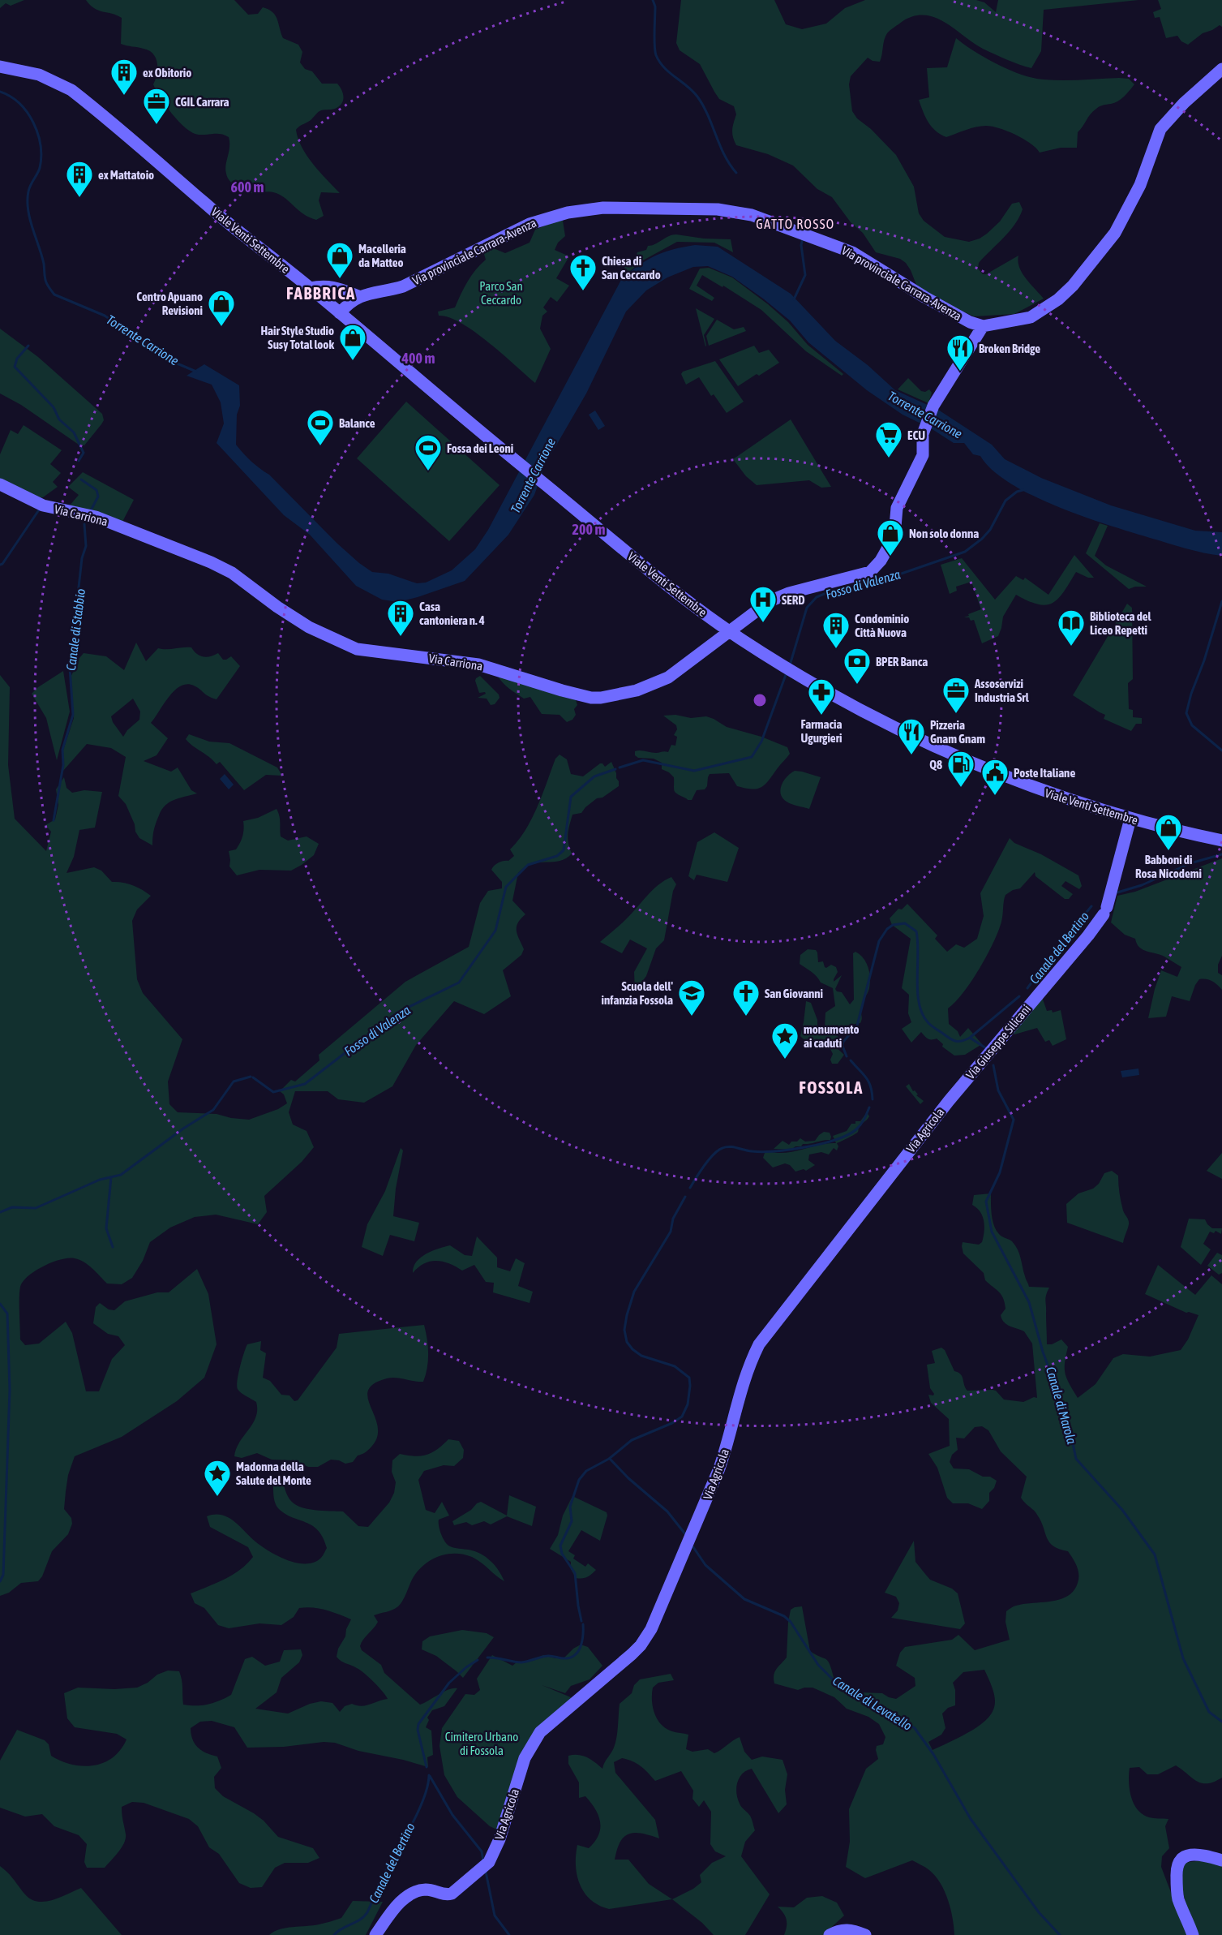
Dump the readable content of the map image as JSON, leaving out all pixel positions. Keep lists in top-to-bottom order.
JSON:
{
  "streets": {
    "main road": [
      "Viale Venti Settembre",
      "Via provinciale Carrara-Avenza",
      "Via Carriona",
      "Via Giuseppe Silicani",
      "Via Agricola"
    ]
  },
  "crossings": [
    ["Viale Venti Settembre", "Via provinciale Carrara-Avenza"],
    ["Viale Venti Settembre", "Via Carriona"],
    ["Viale Venti Settembre", "Via Giuseppe Silicani"],
    ["Via provinciale Carrara-Avenza", "Via Carriona"],
    ["Via Giuseppe Silicani", "Via Agricola"]
  ],
  "districts": ["GATTO ROSSO", "FABBRICA", "FOSSOLA"],
  "water": [
    "Torrente Carrione",
    "Fosso di Valenza",
    "Canale di Stabbio",
    "Canale del Bertino",
    "Canale di Marola",
    "Canale di Levatello"
  ],
  "parks": ["Parco San Ceccardo", "Cimitero Urbano di Fossola"],
  "places": {
    "building": [
      "ex Obitorio",
      "ex Mattatoio",
      "Casa cantoniera n. 4",
      "Condominio Città Nuova"
    ],
    "office": ["CGIL Carrara", "Assoservizi Industria Srl"],
    "shop": [
      "Macelleria da Matteo",
      "Centro Apuano Revisioni",
      "Hair Style Studio Susy Total look",
      "Non solo donna",
      "Babboni di Rosa Nicodemi"
    ],
    "church": ["Chiesa di San Ceccardo", "San Giovanni"],
    "restaurant": ["Broken Bridge", "Pizzeria Gnam Gnam"],
    "sports": ["Balance", "Fossa dei Leoni"],
    "supermarket": ["ECU"],
    "hospital": ["SERD"],
    "library": ["Biblioteca del Liceo Repetti"],
    "bank": ["BPER Banca"],
    "pharmacy": ["Farmacia Ugurgieri"],
    "fuel station": ["Q8"],
    "public building": ["Poste Italiane"],
    "school or university": ["Scuola dell' infanzia Fossola"],
    "place": ["monumento ai caduti", "Madonna della Salute del Monte"]
  },
  "rings": ["600 m", "400 m", "200 m"]
}
